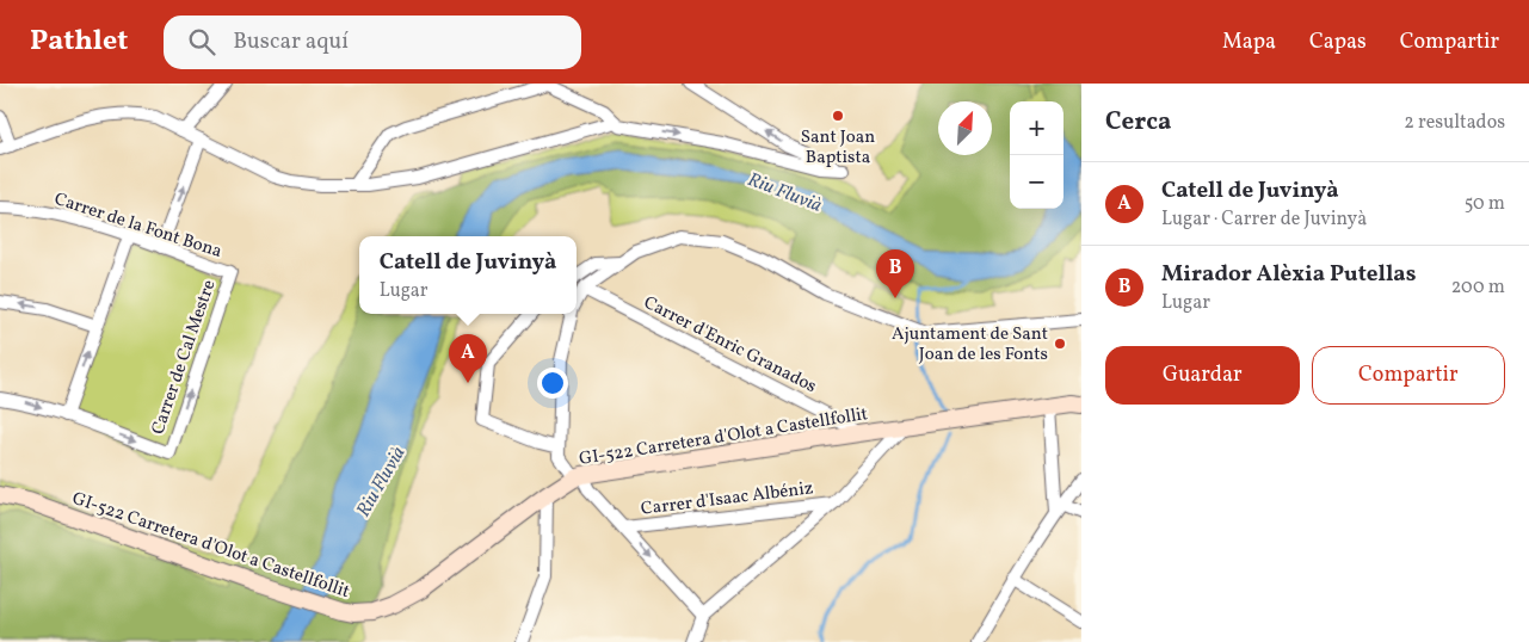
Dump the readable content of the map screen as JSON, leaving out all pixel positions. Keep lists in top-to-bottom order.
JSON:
{
  "streets": {
    "street": [
      "Carrer de la Font Bona",
      "Carrer d'Enric Granados",
      "Carrer de Cal Mestre",
      "GI-522 Carretera d'Olot a Castellfollit",
      "Carrer d'Isaac Albéniz"
    ]
  },
  "crossings": [
    ["Carrer de la Font Bona", "Carrer de Cal Mestre"],
    ["Carrer d'Enric Granados", "GI-522 Carretera d'Olot a Castellfollit"]
  ],
  "water": ["Riu Fluvià"],
  "places": ["Sant Joan Baptista", "Ajuntament de Sant Joan de les Fonts"],
  "north": "top right",
  "page": {
    "header": "Pathlet",
    "search": "Buscar aquí",
    "nav": ["Mapa", "Capas", "Compartir"],
    "heading": ["Cerca", "2 resultados"],
    "map_buttons": ["+", "−"],
    "list": [
      {
        "mark": "A",
        "name": "Catell de Juvinyà",
        "note": "Lugar · Carrer de Juvinyà",
        "value": "50 m"
      },
      {
        "mark": "B",
        "name": "Mirador Alèxia Putellas",
        "note": "Lugar",
        "value": "200 m"
      }
    ],
    "popup": ["Catell de Juvinyà", "Lugar"],
    "pins": ["B", "A"],
    "buttons": ["Guardar", "Compartir"]
  }
}
